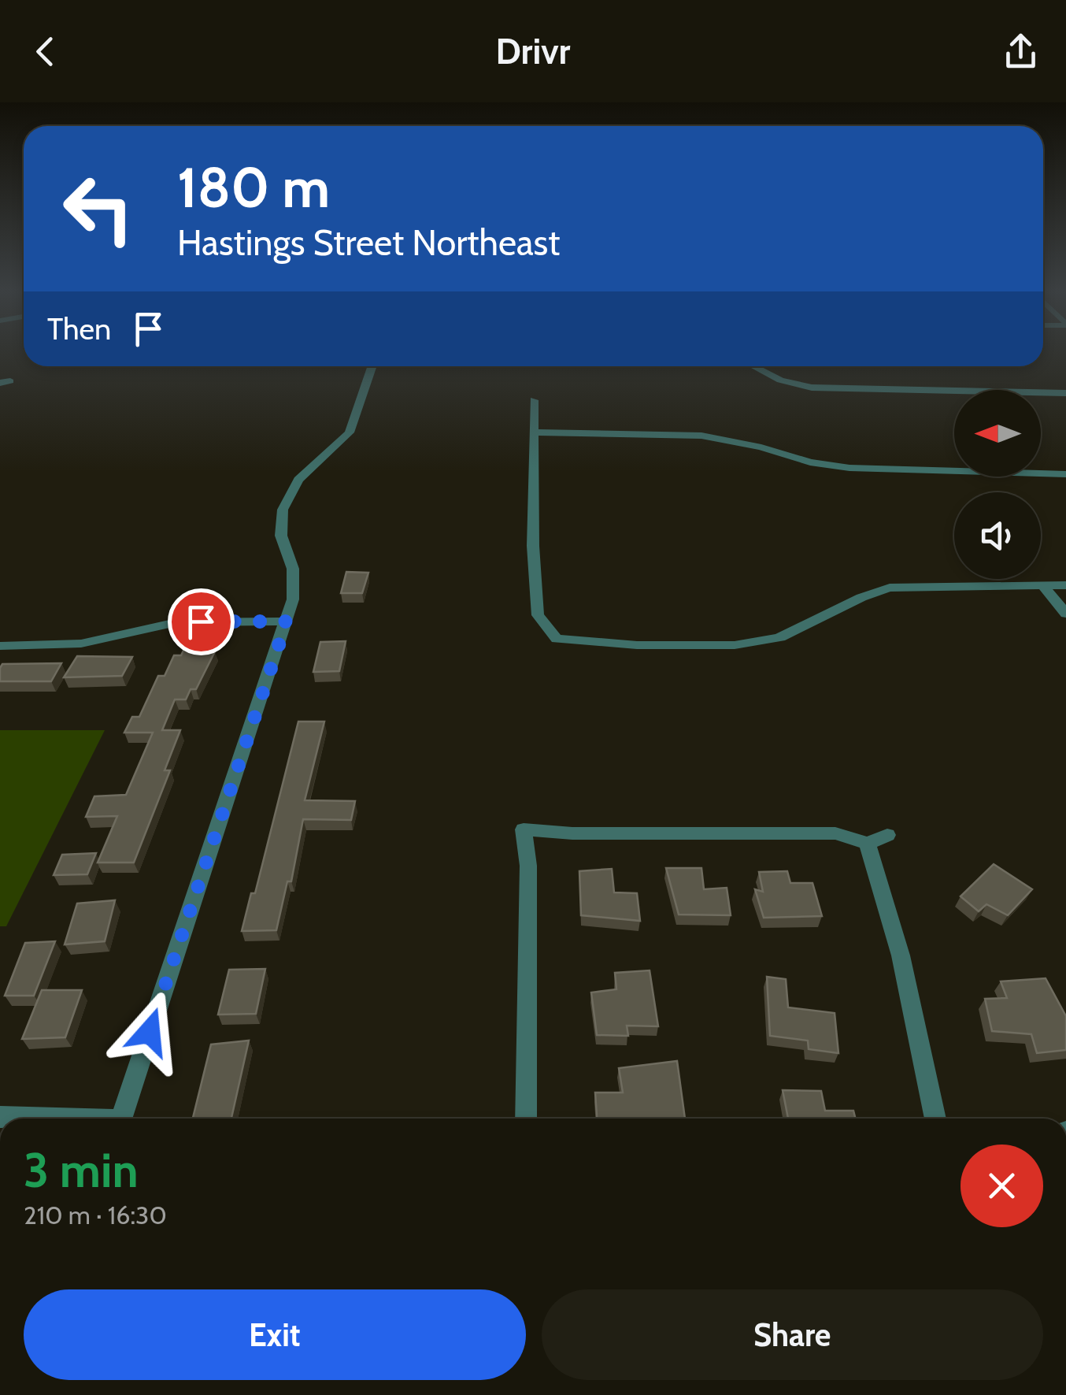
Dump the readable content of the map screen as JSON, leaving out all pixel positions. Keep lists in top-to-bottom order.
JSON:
{
  "north": "left",
  "page": {
    "header": "Drivr",
    "turn": ["180 m", "Hastings Street Northeast"],
    "then": "Then",
    "heading": ["3 min", "210 m · 16:30"],
    "buttons": ["Exit", "Share"]
  }
}
